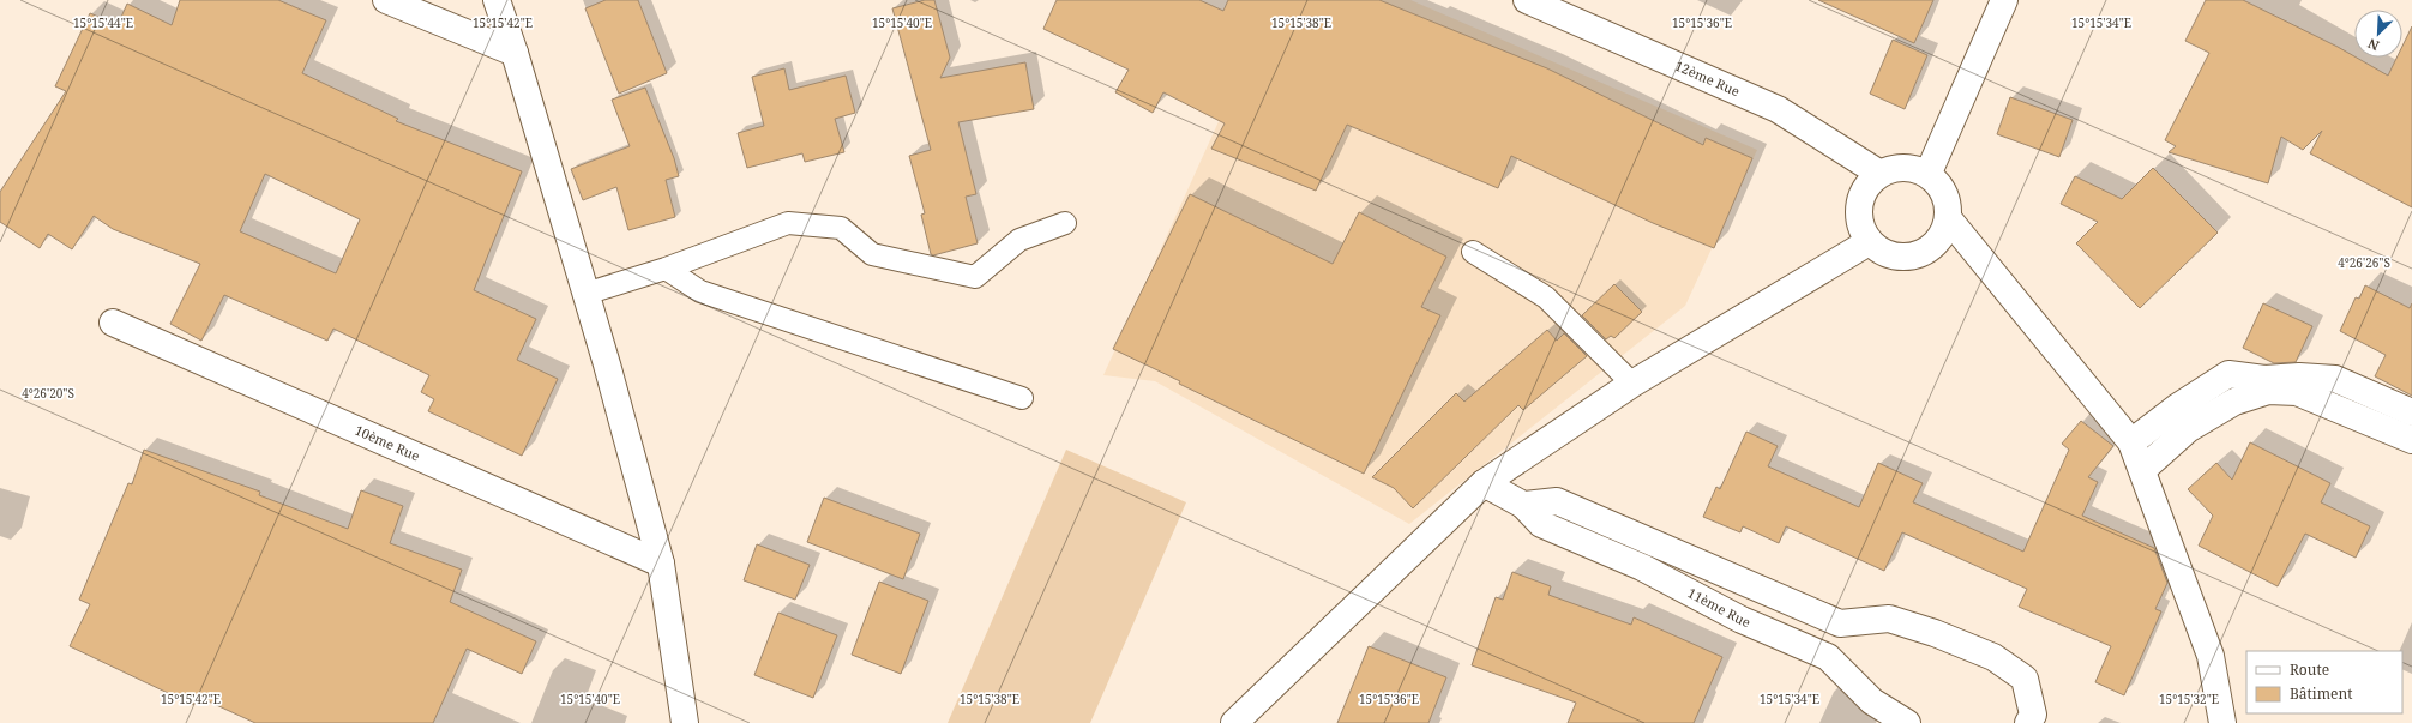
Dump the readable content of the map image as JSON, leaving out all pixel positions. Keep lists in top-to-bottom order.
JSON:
{
  "streets": {
    "street": ["12ème Rue", "10ème Rue", "11ème Rue"]
  },
  "legend": ["Route", "Bâtiment"],
  "north": "bottom left",
  "coordinates": [
    "15°15'44\"E",
    "15°15'42\"E",
    "15°15'40\"E",
    "15°15'36\"E",
    "15°15'34\"E",
    "15°15'38\"E",
    "4°26'26\"S",
    "4°26'20\"S",
    "15°15'32\"E"
  ]
}
